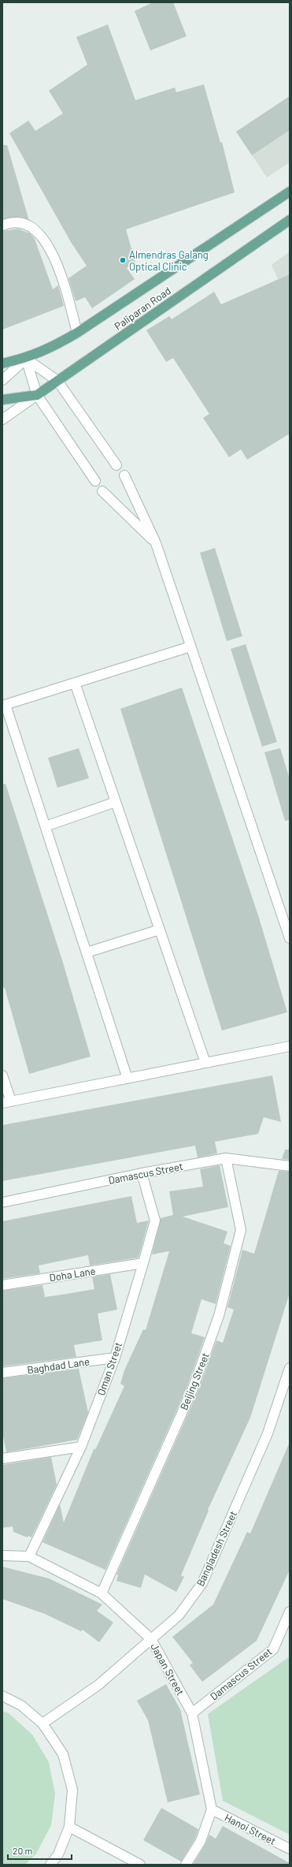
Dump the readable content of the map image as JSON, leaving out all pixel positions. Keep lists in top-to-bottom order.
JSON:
{
  "streets": {
    "main road": ["Paliparan Road"],
    "street": [
      "Damascus Street",
      "Doha Lane",
      "Baghdad Lane",
      "Oman Street",
      "Beijing Street",
      "Bangladesh Street",
      "Japan Street",
      "Hanoi Street"
    ]
  },
  "crossings": [
    ["Damascus Street", "Oman Street"],
    ["Damascus Street", "Beijing Street"],
    ["Damascus Street", "Japan Street"],
    ["Doha Lane", "Oman Street"],
    ["Baghdad Lane", "Oman Street"],
    ["Oman Street", "Japan Street"],
    ["Beijing Street", "Japan Street"],
    ["Bangladesh Street", "Japan Street"],
    ["Japan Street", "Hanoi Street"]
  ],
  "places": ["Almendras Galang Optical Clinic"],
  "scale_bar": "20 m"
}
